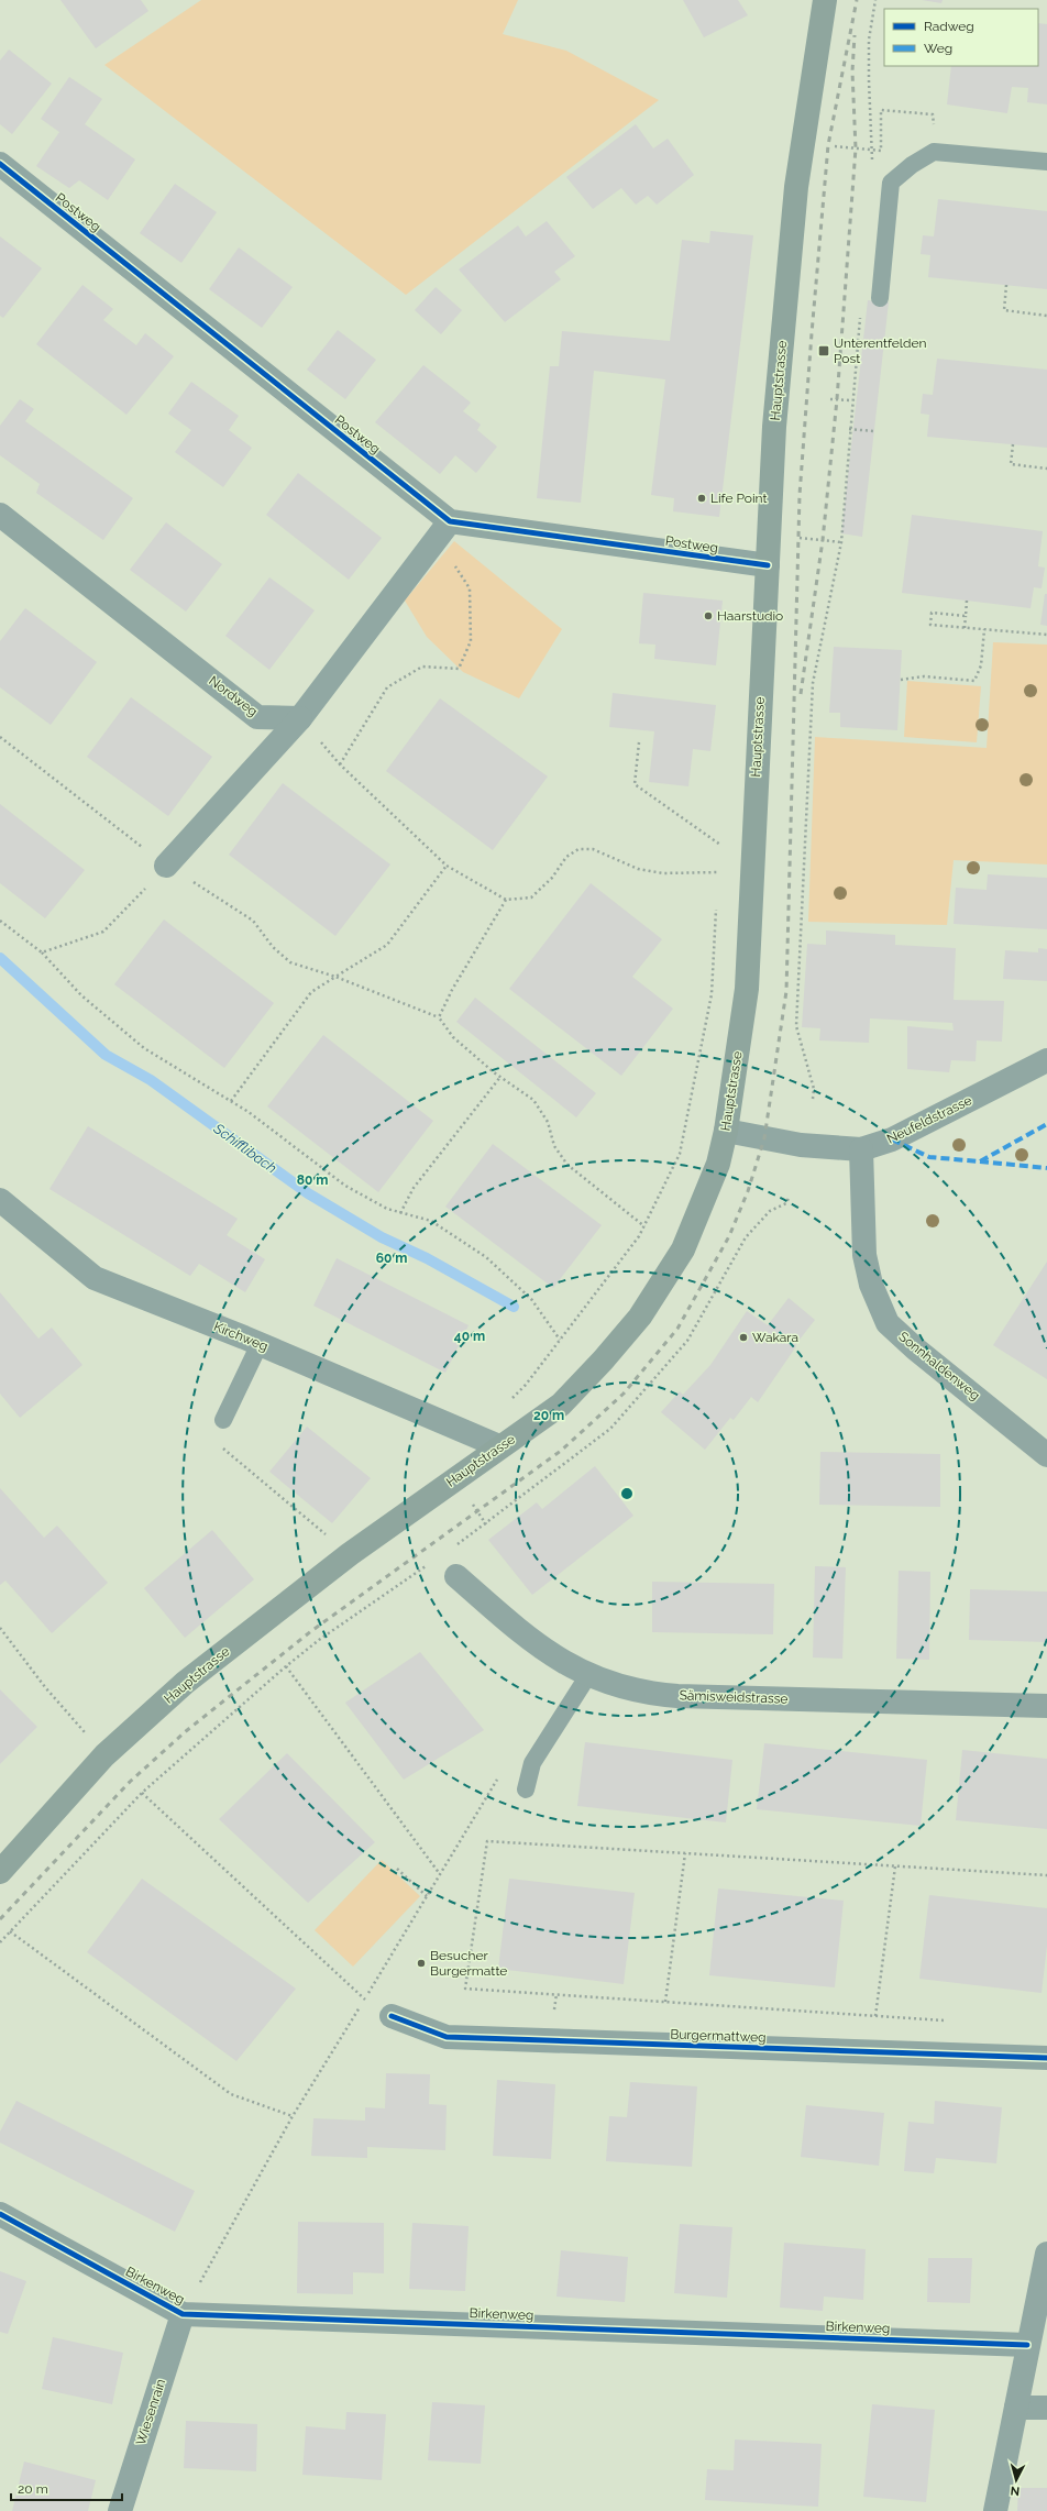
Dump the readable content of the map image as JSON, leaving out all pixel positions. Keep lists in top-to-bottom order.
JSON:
{
  "streets": {
    "main road": ["Hauptstrasse"],
    "street": [
      "Postweg",
      "Nordweg",
      "Neufeldstrasse",
      "Kirchweg",
      "Sonnhaldenweg",
      "Sämisweidstrasse",
      "Burgermattweg",
      "Birkenweg",
      "Wiesenrain"
    ]
  },
  "crossings": [
    ["Postweg", "Hauptstrasse"],
    ["Hauptstrasse", "Neufeldstrasse"],
    ["Hauptstrasse", "Kirchweg"],
    ["Neufeldstrasse", "Sonnhaldenweg"],
    ["Birkenweg", "Wiesenrain"]
  ],
  "water": ["Schifflibach"],
  "places": {
    "transit": ["Unterentfelden Post"],
    "other": [
      "Life Point",
      "Haarstudio",
      "Wakara",
      "Besucher Burgermatte"
    ]
  },
  "legend": ["Radweg", "Weg"],
  "scale_bar": "20 m",
  "north": "bottom",
  "rings": [
    "80 m",
    "60 m",
    "40 m",
    "20 m"
  ]
}
